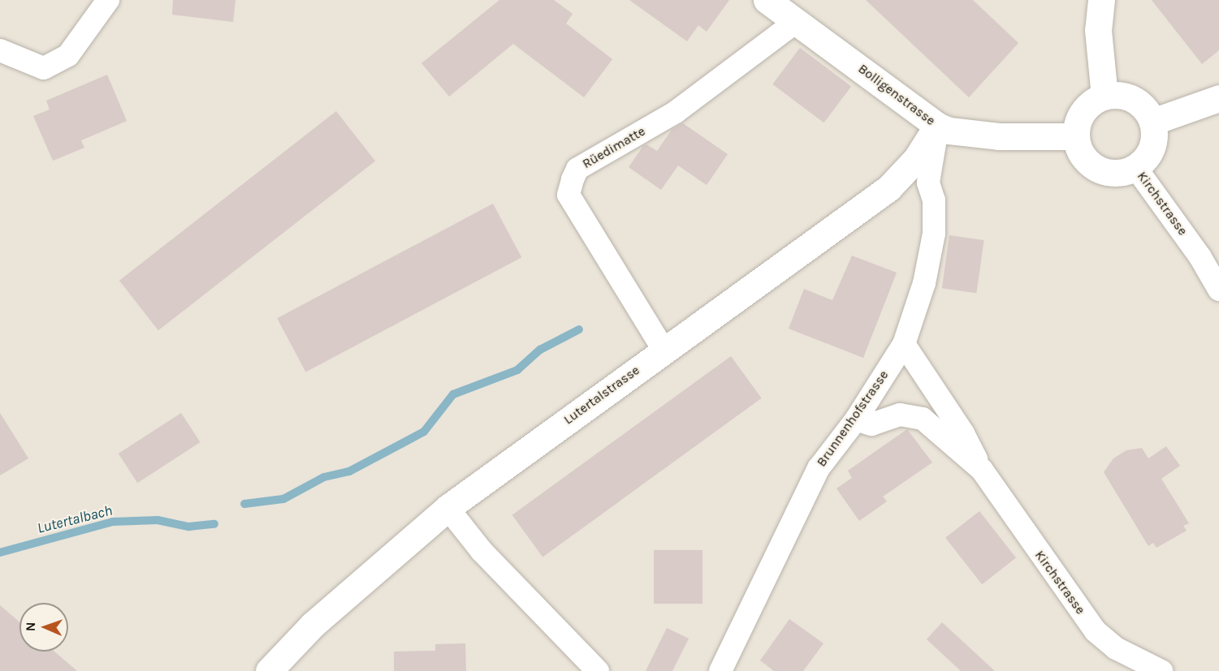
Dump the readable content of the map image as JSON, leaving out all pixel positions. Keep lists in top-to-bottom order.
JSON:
{
  "streets": {
    "street": [
      "Bolligenstrasse",
      "Rüedimatte",
      "Kirchstrasse",
      "Lutertalstrasse",
      "Brunnenhofstrasse"
    ]
  },
  "crossings": [
    ["Bolligenstrasse", "Rüedimatte"],
    ["Bolligenstrasse", "Kirchstrasse"],
    ["Bolligenstrasse", "Lutertalstrasse"],
    ["Bolligenstrasse", "Brunnenhofstrasse"],
    ["Rüedimatte", "Lutertalstrasse"],
    ["Kirchstrasse", "Brunnenhofstrasse"],
    ["Lutertalstrasse", "Brunnenhofstrasse"]
  ],
  "water": ["Lutertalbach"],
  "north": "left"
}
